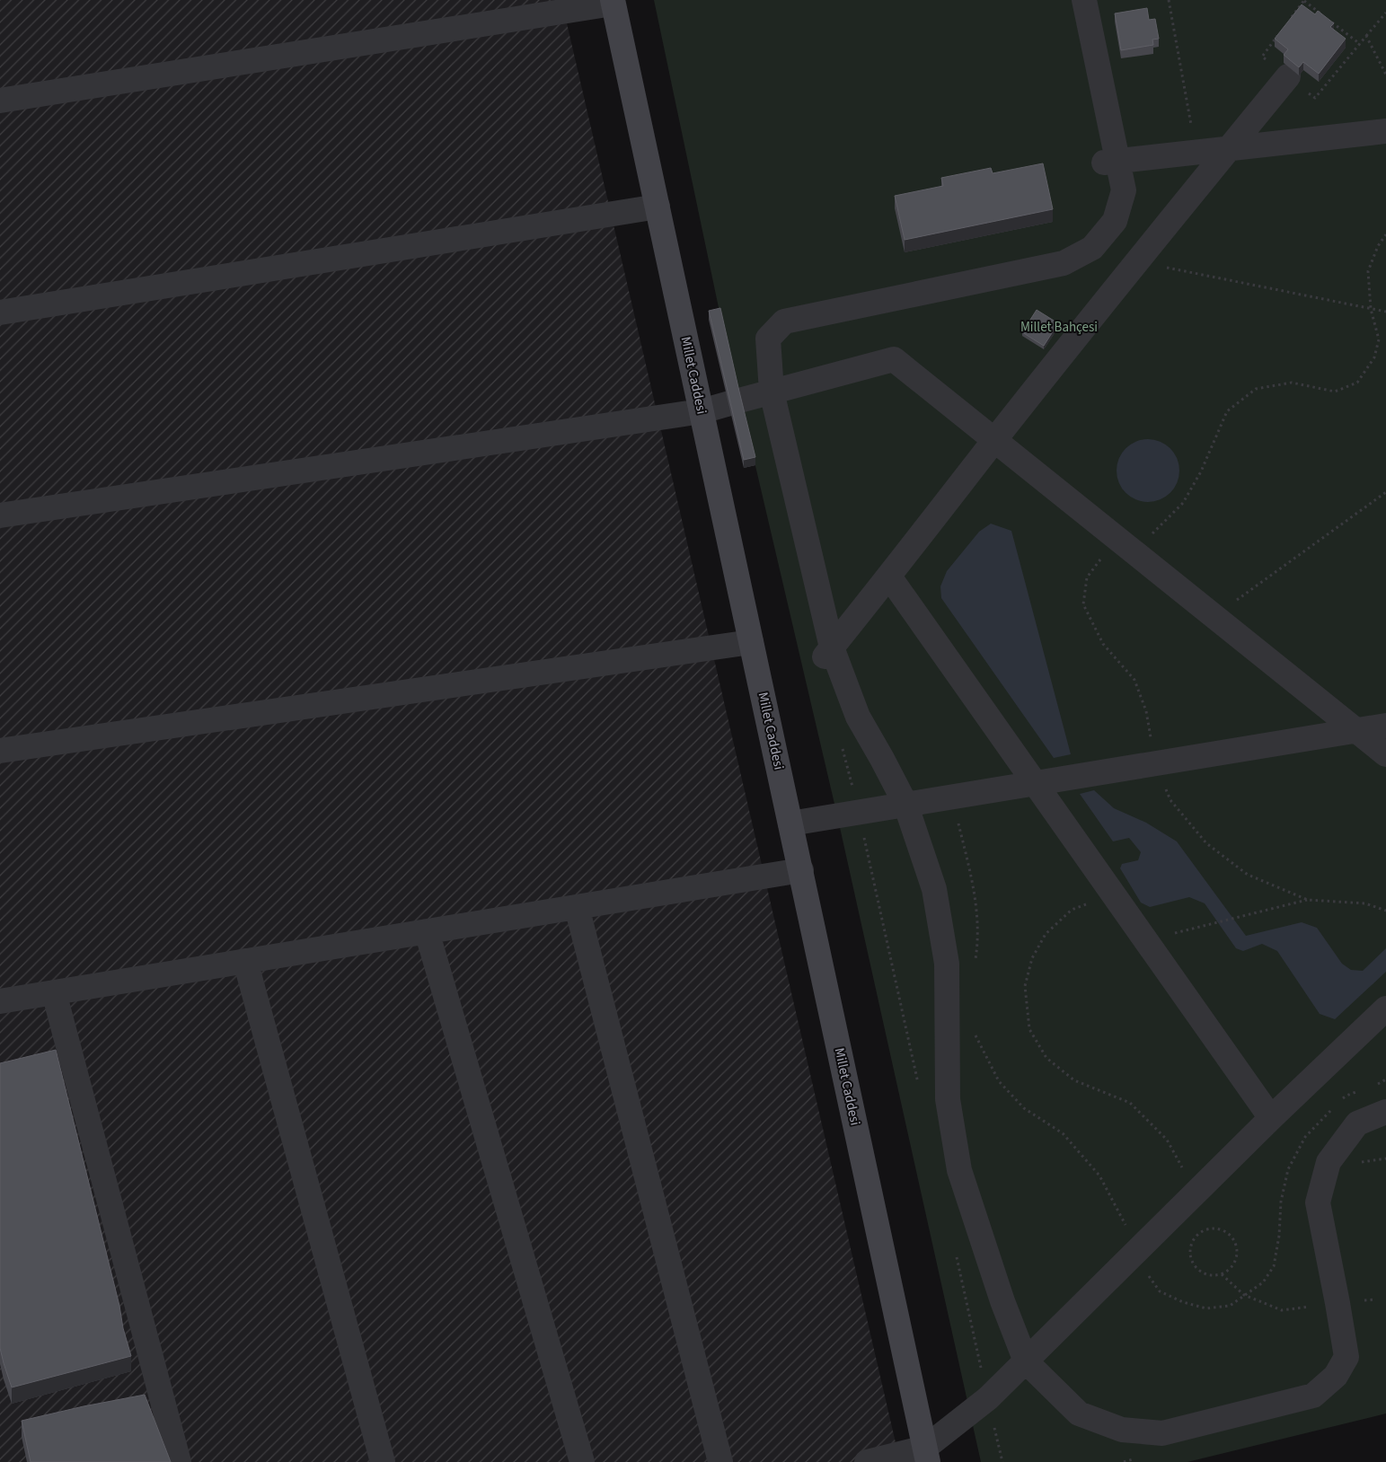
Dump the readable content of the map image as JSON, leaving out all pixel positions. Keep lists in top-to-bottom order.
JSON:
{
  "streets": {
    "main road": ["Millet Caddesi"]
  },
  "parks": ["Millet Bahçesi"]
}
